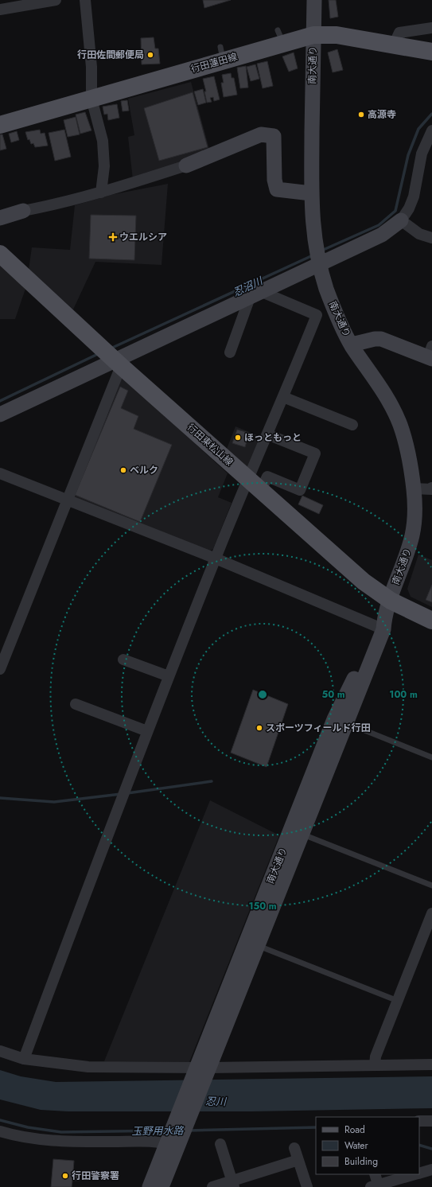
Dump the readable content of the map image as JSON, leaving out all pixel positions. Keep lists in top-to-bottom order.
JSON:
{
  "streets": {
    "main road": ["行田蓮田線", "行田東松山線"],
    "street": ["南大通り"]
  },
  "crossings": [
    ["行田蓮田線", "南大通り"],
    ["南大通り", "行田東松山線"]
  ],
  "water": ["忍沼川", "忍川", "玉野用水路"],
  "places": {
    "other": [
      "行田佐間郵便局",
      "高源寺",
      "ほっともっと",
      "ベルク",
      "スポーツフィールド行田",
      "行田警察署"
    ],
    "health": ["ウエルシア"]
  },
  "legend": ["Road", "Water", "Building"],
  "rings": ["50 m", "100 m", "150 m"]
}
